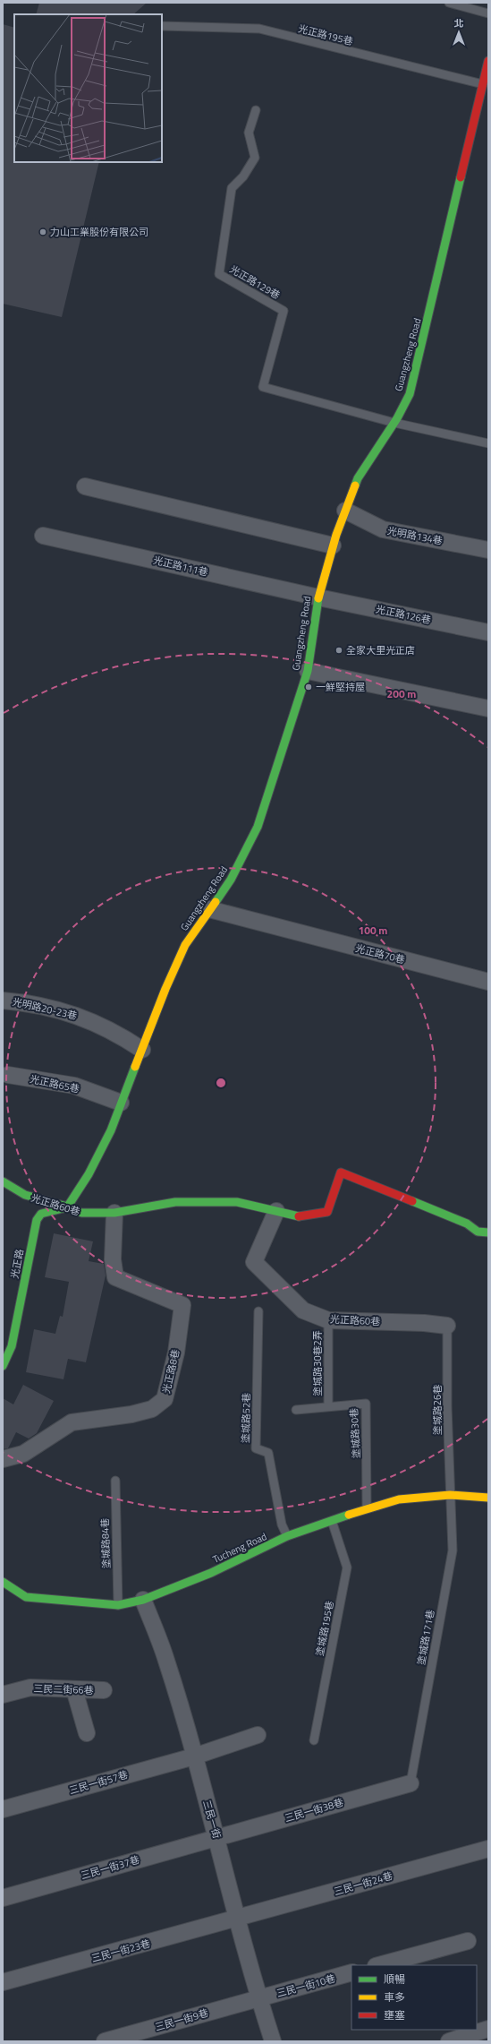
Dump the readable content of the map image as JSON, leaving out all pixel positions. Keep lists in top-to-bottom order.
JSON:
{
  "streets": {
    "street": [
      "Guangzheng Road",
      "光明路134巷",
      "光正路111巷",
      "光正路126巷",
      "光正路70巷",
      "光明路20-23巷",
      "光正路65巷",
      "光正路60巷",
      "光正路",
      "光正路8巷",
      "Tucheng Road",
      "三民二街66巷",
      "三民一街57巷",
      "三民一街38巷",
      "三民一街",
      "三民一街37巷",
      "三民一街24巷",
      "三民一街23巷",
      "三民一街10巷",
      "三民一街9巷"
    ],
    "lane": [
      "光正路195巷",
      "光正路129巷",
      "塗城路30巷2弄",
      "塗城路26巷",
      "塗城路52巷",
      "塗城路30巷",
      "塗城路84巷",
      "塗城路195巷",
      "塗城路171巷"
    ]
  },
  "crossings": [
    ["光正路195巷", "Guangzheng Road"],
    ["光正路129巷", "Guangzheng Road"],
    ["Guangzheng Road", "光明路134巷"],
    ["Guangzheng Road", "光正路111巷"],
    ["Guangzheng Road", "光正路126巷"],
    ["Guangzheng Road", "光正路70巷"],
    ["Guangzheng Road", "光明路20-23巷"],
    ["Guangzheng Road", "光正路65巷"],
    ["Guangzheng Road", "光正路60巷"],
    ["Guangzheng Road", "光正路"],
    ["光正路111巷", "光正路126巷"],
    ["光正路60巷", "光正路"],
    ["光正路60巷", "塗城路30巷2弄"],
    ["光正路60巷", "光正路8巷"],
    ["光正路60巷", "塗城路26巷"],
    ["塗城路30巷2弄", "塗城路30巷"],
    ["塗城路26巷", "Tucheng Road"],
    ["塗城路26巷", "塗城路171巷"],
    ["塗城路52巷", "Tucheng Road"],
    ["塗城路30巷", "Tucheng Road"],
    ["塗城路84巷", "Tucheng Road"],
    ["Tucheng Road", "塗城路195巷"],
    ["Tucheng Road", "塗城路171巷"],
    ["Tucheng Road", "三民一街"],
    ["塗城路171巷", "三民一街38巷"],
    ["三民一街57巷", "三民一街"],
    ["三民一街38巷", "三民一街"],
    ["三民一街38巷", "三民一街37巷"],
    ["三民一街", "三民一街37巷"],
    ["三民一街", "三民一街24巷"],
    ["三民一街", "三民一街23巷"],
    ["三民一街", "三民一街10巷"],
    ["三民一街", "三民一街9巷"],
    ["三民一街24巷", "三民一街23巷"],
    ["三民一街10巷", "三民一街9巷"]
  ],
  "places": ["力山工業股份有限公司", "全家大里光正店", "一鮮堅持屋"],
  "legend": ["順暢", "車多", "壅塞"],
  "north": "top",
  "rings": ["200 m", "100 m"]
}
